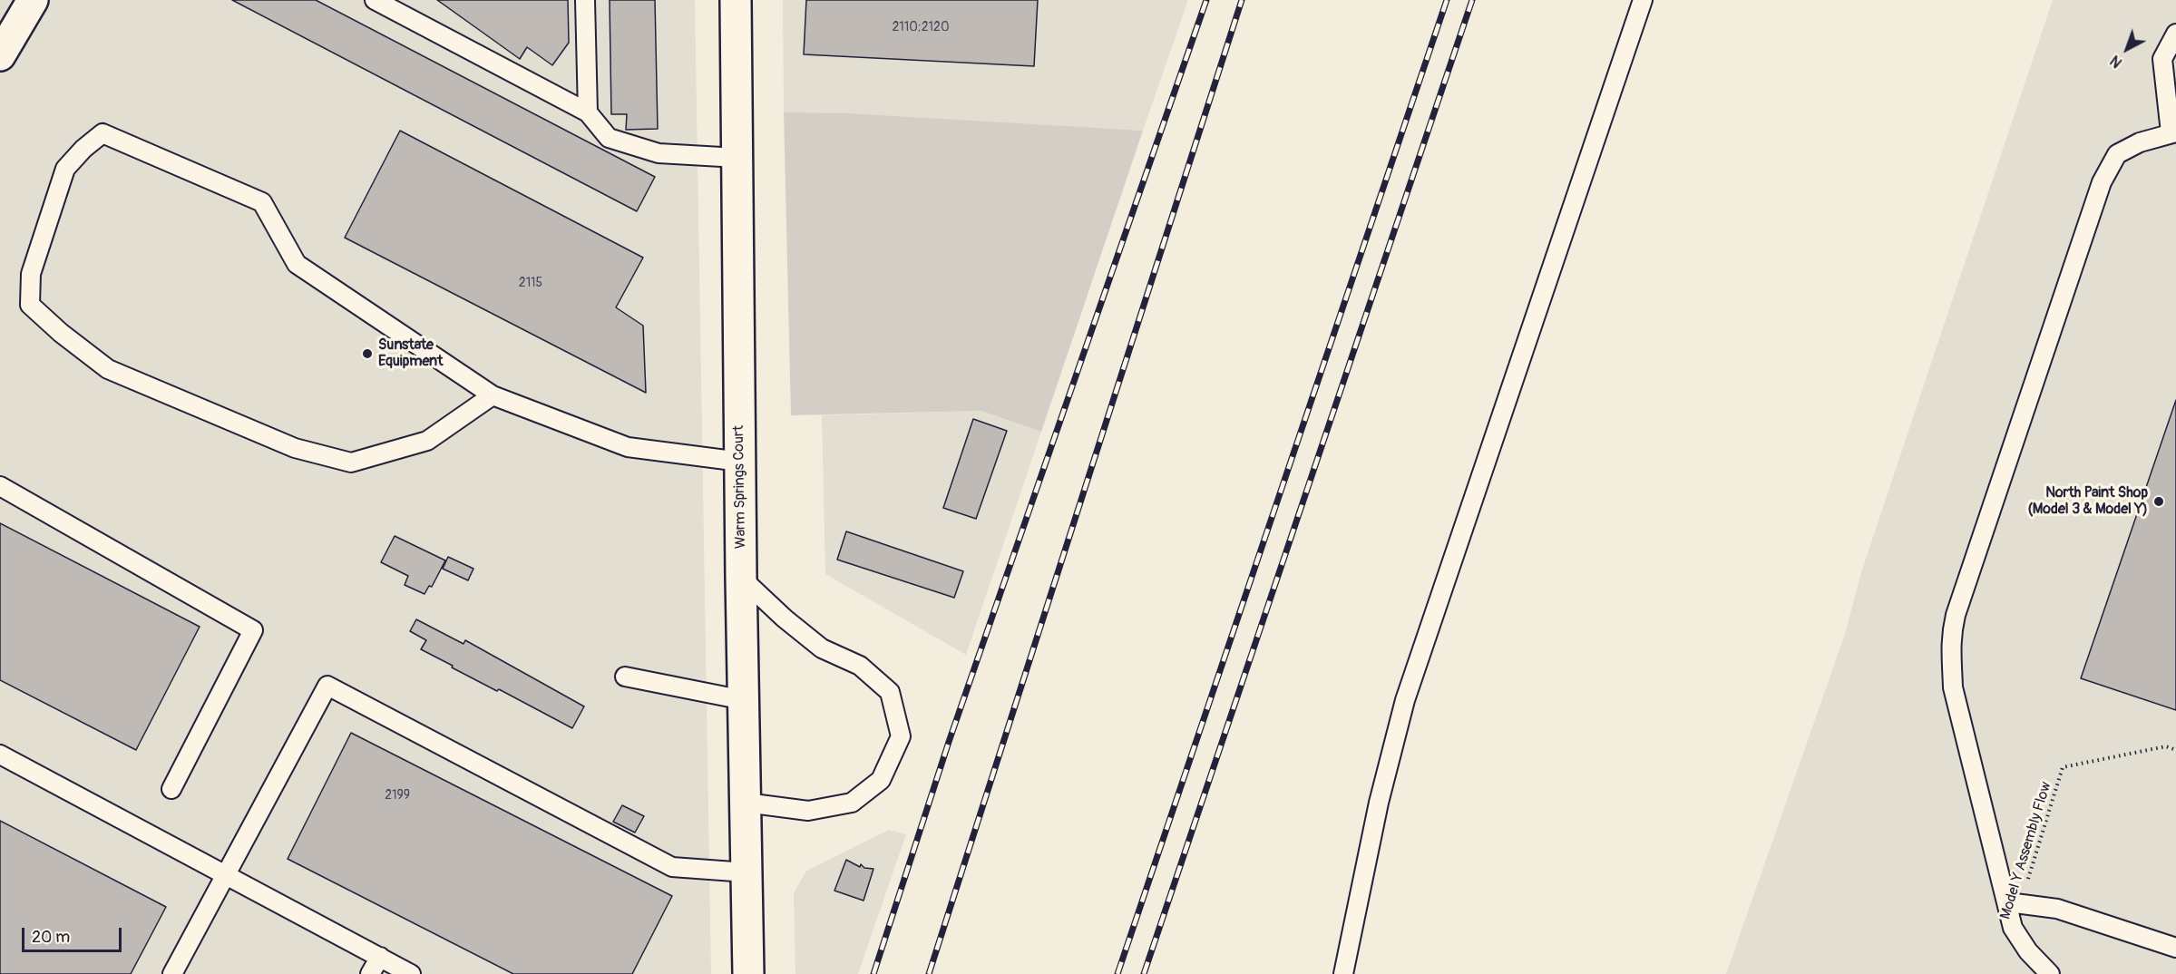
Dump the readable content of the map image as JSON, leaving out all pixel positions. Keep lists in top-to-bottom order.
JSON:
{
  "streets": {
    "street": ["Warm Springs Court"],
    "path": ["Model Y Assembly Flow"]
  },
  "places": ["Sunstate Equipment", "North Paint Shop (Model 3 & Model Y)"],
  "house_numbers": ["2110;2120", "2115", "2199"],
  "scale_bar": "20 m",
  "north": "bottom left"
}
